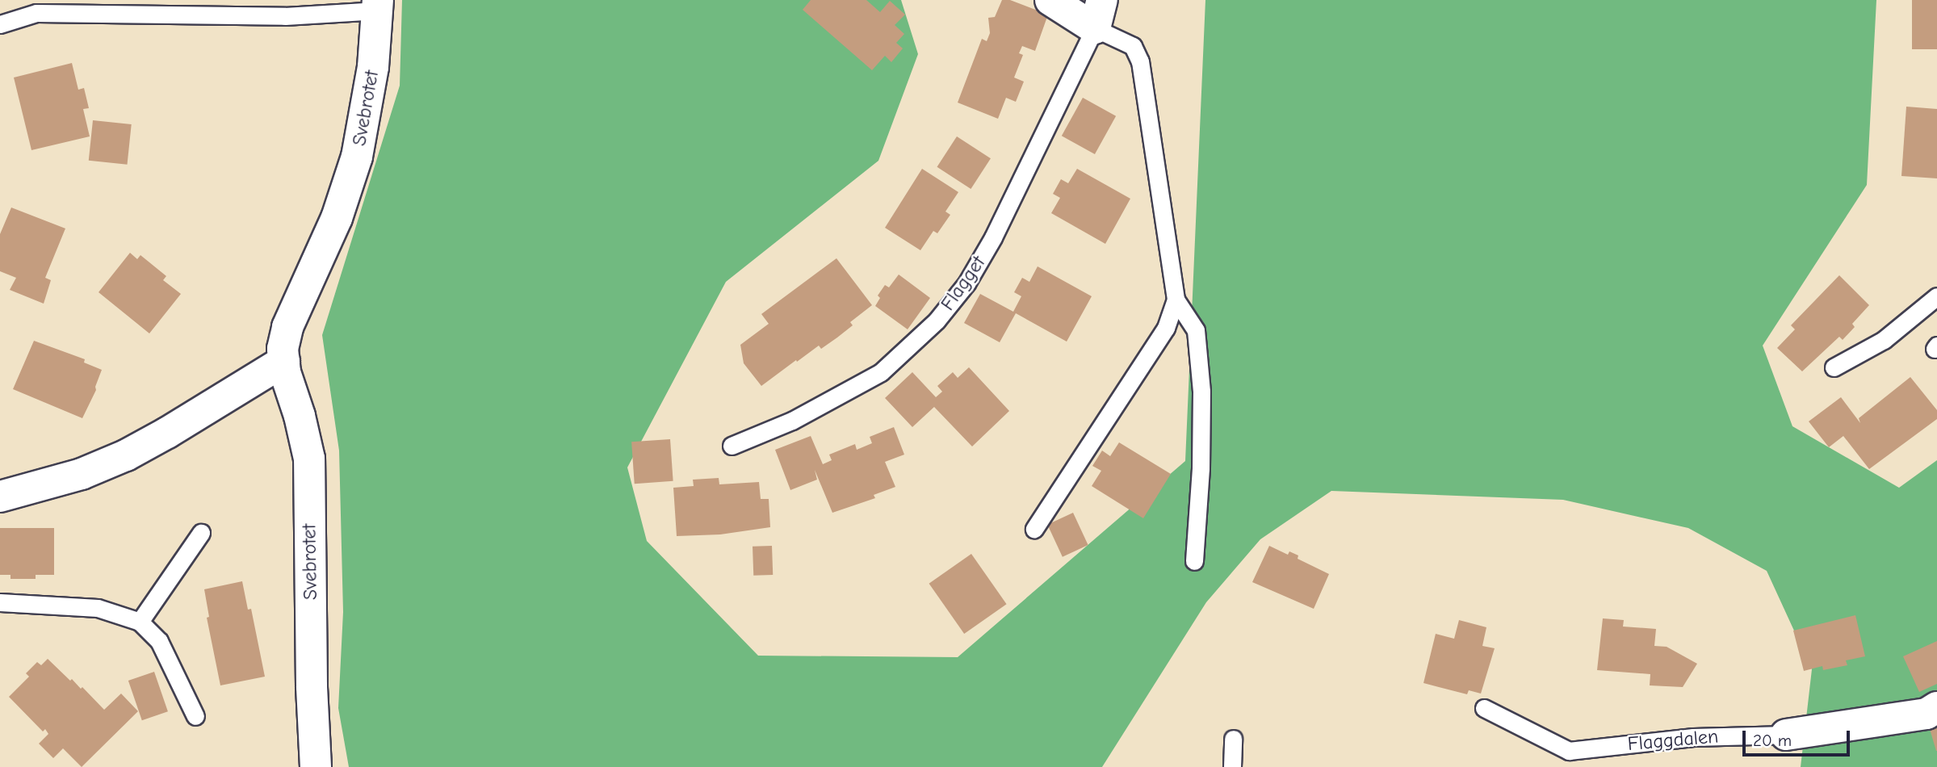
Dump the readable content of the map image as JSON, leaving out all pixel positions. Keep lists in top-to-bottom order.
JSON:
{
  "streets": {
    "street": ["Svebrotet", "Flaggdalen"],
    "lane": ["Flagget"]
  },
  "scale_bar": "20 m"
}
